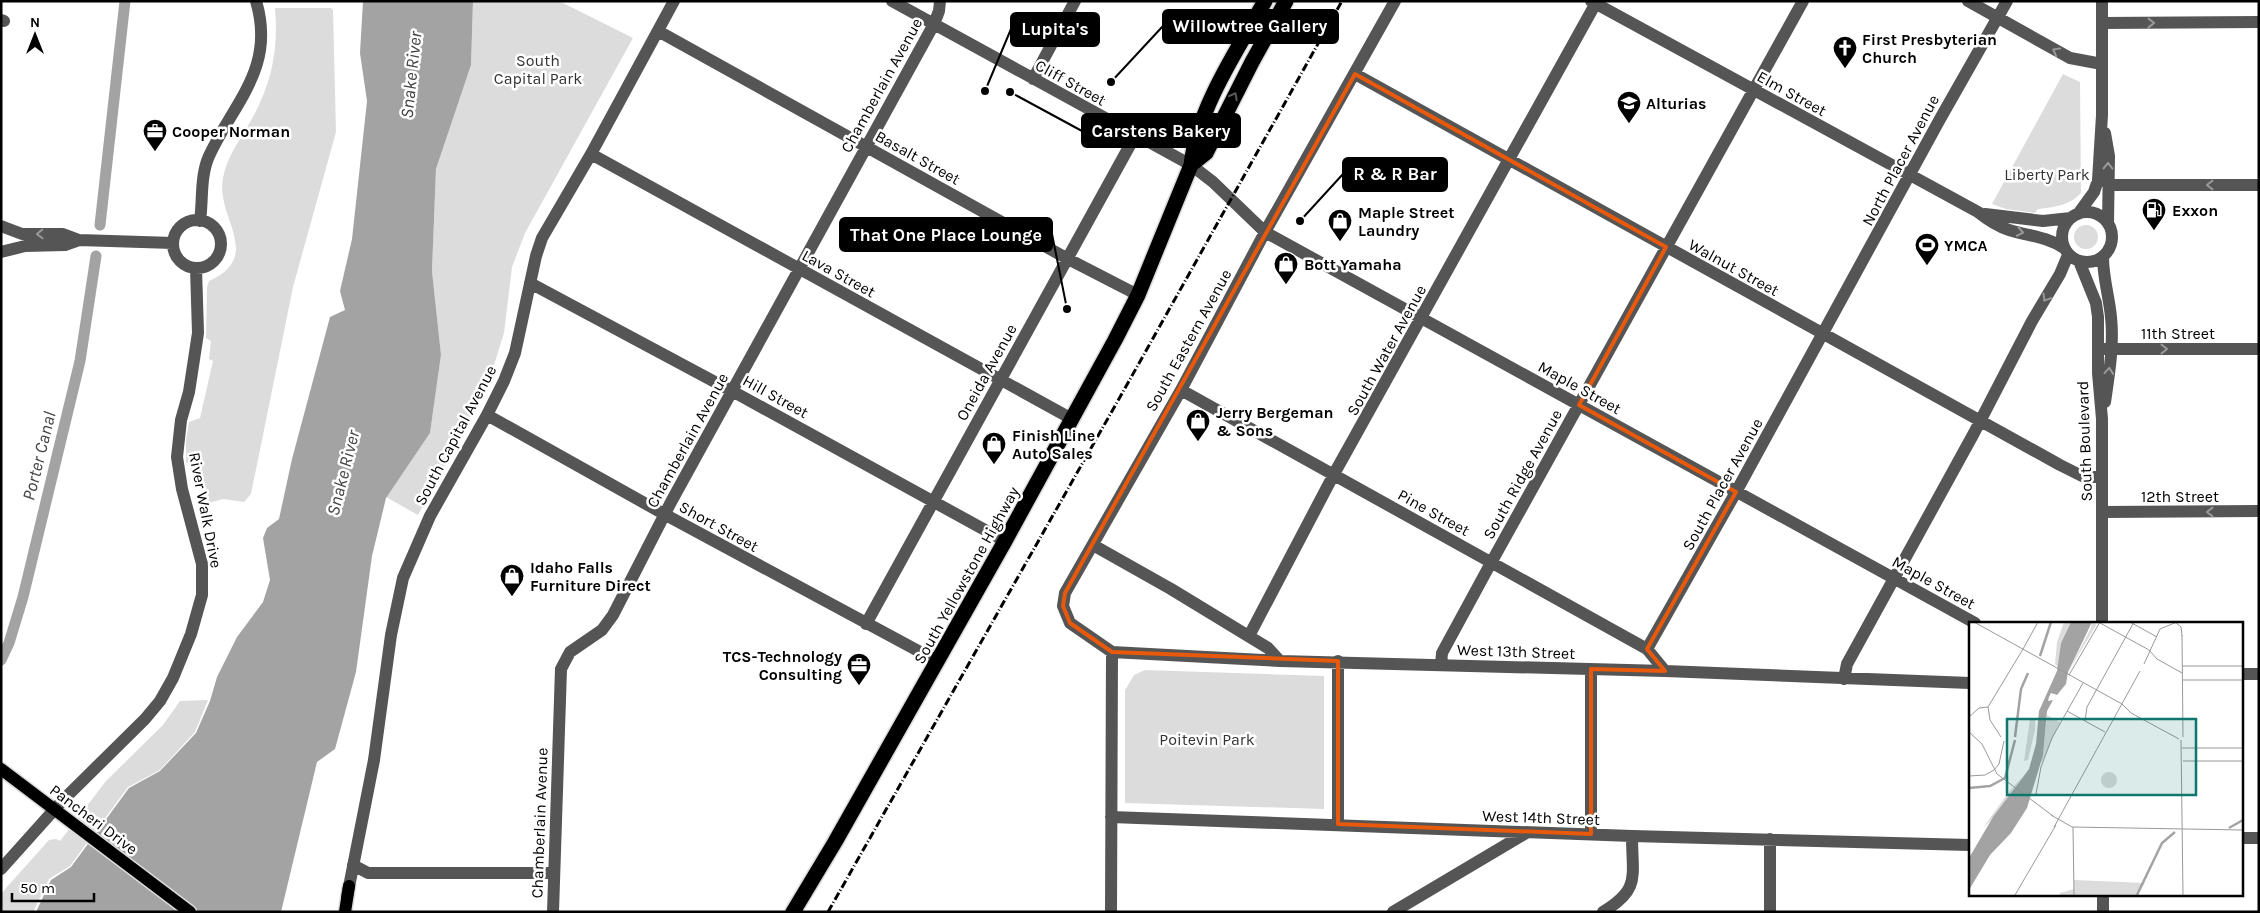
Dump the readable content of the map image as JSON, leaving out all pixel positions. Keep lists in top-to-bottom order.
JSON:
{
  "streets": {
    "highway": ["South Yellowstone Highway"],
    "main road": ["Pancheri Drive"],
    "street": [
      "Cliff Street",
      "Chamberlain Avenue",
      "Elm Street",
      "Basalt Street",
      "North Placer Avenue",
      "Walnut Street",
      "Lava Street",
      "11th Street",
      "South Eastern Avenue",
      "South Water Avenue",
      "Oneida Avenue",
      "Maple Street",
      "Hill Street",
      "South Capital Avenue",
      "South Boulevard",
      "South Ridge Avenue",
      "South Placer Avenue",
      "12th Street",
      "River Walk Drive",
      "Pine Street",
      "Short Street",
      "West 13th Street",
      "West 14th Street"
    ]
  },
  "crossings": [
    ["Cliff Street", "Chamberlain Avenue"],
    ["Cliff Street", "Oneida Avenue"],
    ["Cliff Street", "Maple Street"],
    ["Cliff Street", "South Yellowstone Highway"],
    ["Chamberlain Avenue", "Basalt Street"],
    ["Chamberlain Avenue", "Lava Street"],
    ["Chamberlain Avenue", "Hill Street"],
    ["Chamberlain Avenue", "Short Street"],
    ["Elm Street", "North Placer Avenue"],
    ["Elm Street", "South Water Avenue"],
    ["Elm Street", "South Boulevard"],
    ["Elm Street", "South Ridge Avenue"],
    ["Basalt Street", "Oneida Avenue"],
    ["Basalt Street", "South Capital Avenue"],
    ["Basalt Street", "South Yellowstone Highway"],
    ["North Placer Avenue", "Walnut Street"],
    ["North Placer Avenue", "South Placer Avenue"],
    ["Walnut Street", "South Eastern Avenue"],
    ["Walnut Street", "South Water Avenue"],
    ["Walnut Street", "South Boulevard"],
    ["Walnut Street", "South Ridge Avenue"],
    ["Walnut Street", "South Placer Avenue"],
    ["Lava Street", "Oneida Avenue"],
    ["Lava Street", "South Capital Avenue"],
    ["Lava Street", "South Yellowstone Highway"],
    ["11th Street", "South Boulevard"],
    ["South Eastern Avenue", "Maple Street"],
    ["South Eastern Avenue", "Pine Street"],
    ["South Eastern Avenue", "West 13th Street"],
    ["South Water Avenue", "Maple Street"],
    ["South Water Avenue", "Pine Street"],
    ["Oneida Avenue", "Hill Street"],
    ["Oneida Avenue", "Short Street"],
    ["Maple Street", "South Ridge Avenue"],
    ["Maple Street", "South Placer Avenue"],
    ["Maple Street", "South Yellowstone Highway"],
    ["Hill Street", "South Capital Avenue"],
    ["Hill Street", "South Yellowstone Highway"],
    ["South Capital Avenue", "Short Street"],
    ["South Boulevard", "12th Street"],
    ["South Ridge Avenue", "Pine Street"],
    ["South Ridge Avenue", "West 13th Street"],
    ["South Placer Avenue", "Pine Street"],
    ["River Walk Drive", "Pancheri Drive"],
    ["Pine Street", "West 13th Street"],
    ["Short Street", "South Yellowstone Highway"]
  ],
  "one_way": ["11th Street", "12th Street"],
  "water": ["Snake River", "Porter Canal"],
  "parks": ["South Capital Park", "Liberty Park", "Poitevin Park"],
  "places": {
    "church": ["First Presbyterian Church"],
    "other": [
      "Willowtree Gallery",
      "Lupita's",
      "Carstens Bakery",
      "R & R Bar",
      "That One Place Lounge"
    ],
    "school or university": ["Alturias"],
    "office": ["Cooper Norman", "TCS-Technology Consulting"],
    "fuel station": ["Exxon"],
    "shop": [
      "Maple Street Laundry",
      "Bott Yamaha",
      "Jerry Bergeman & Sons",
      "Finish Line Auto Sales",
      "Idaho Falls Furniture Direct"
    ],
    "sports": ["YMCA"]
  },
  "scale_bar": "50 m",
  "north": "top"
}
